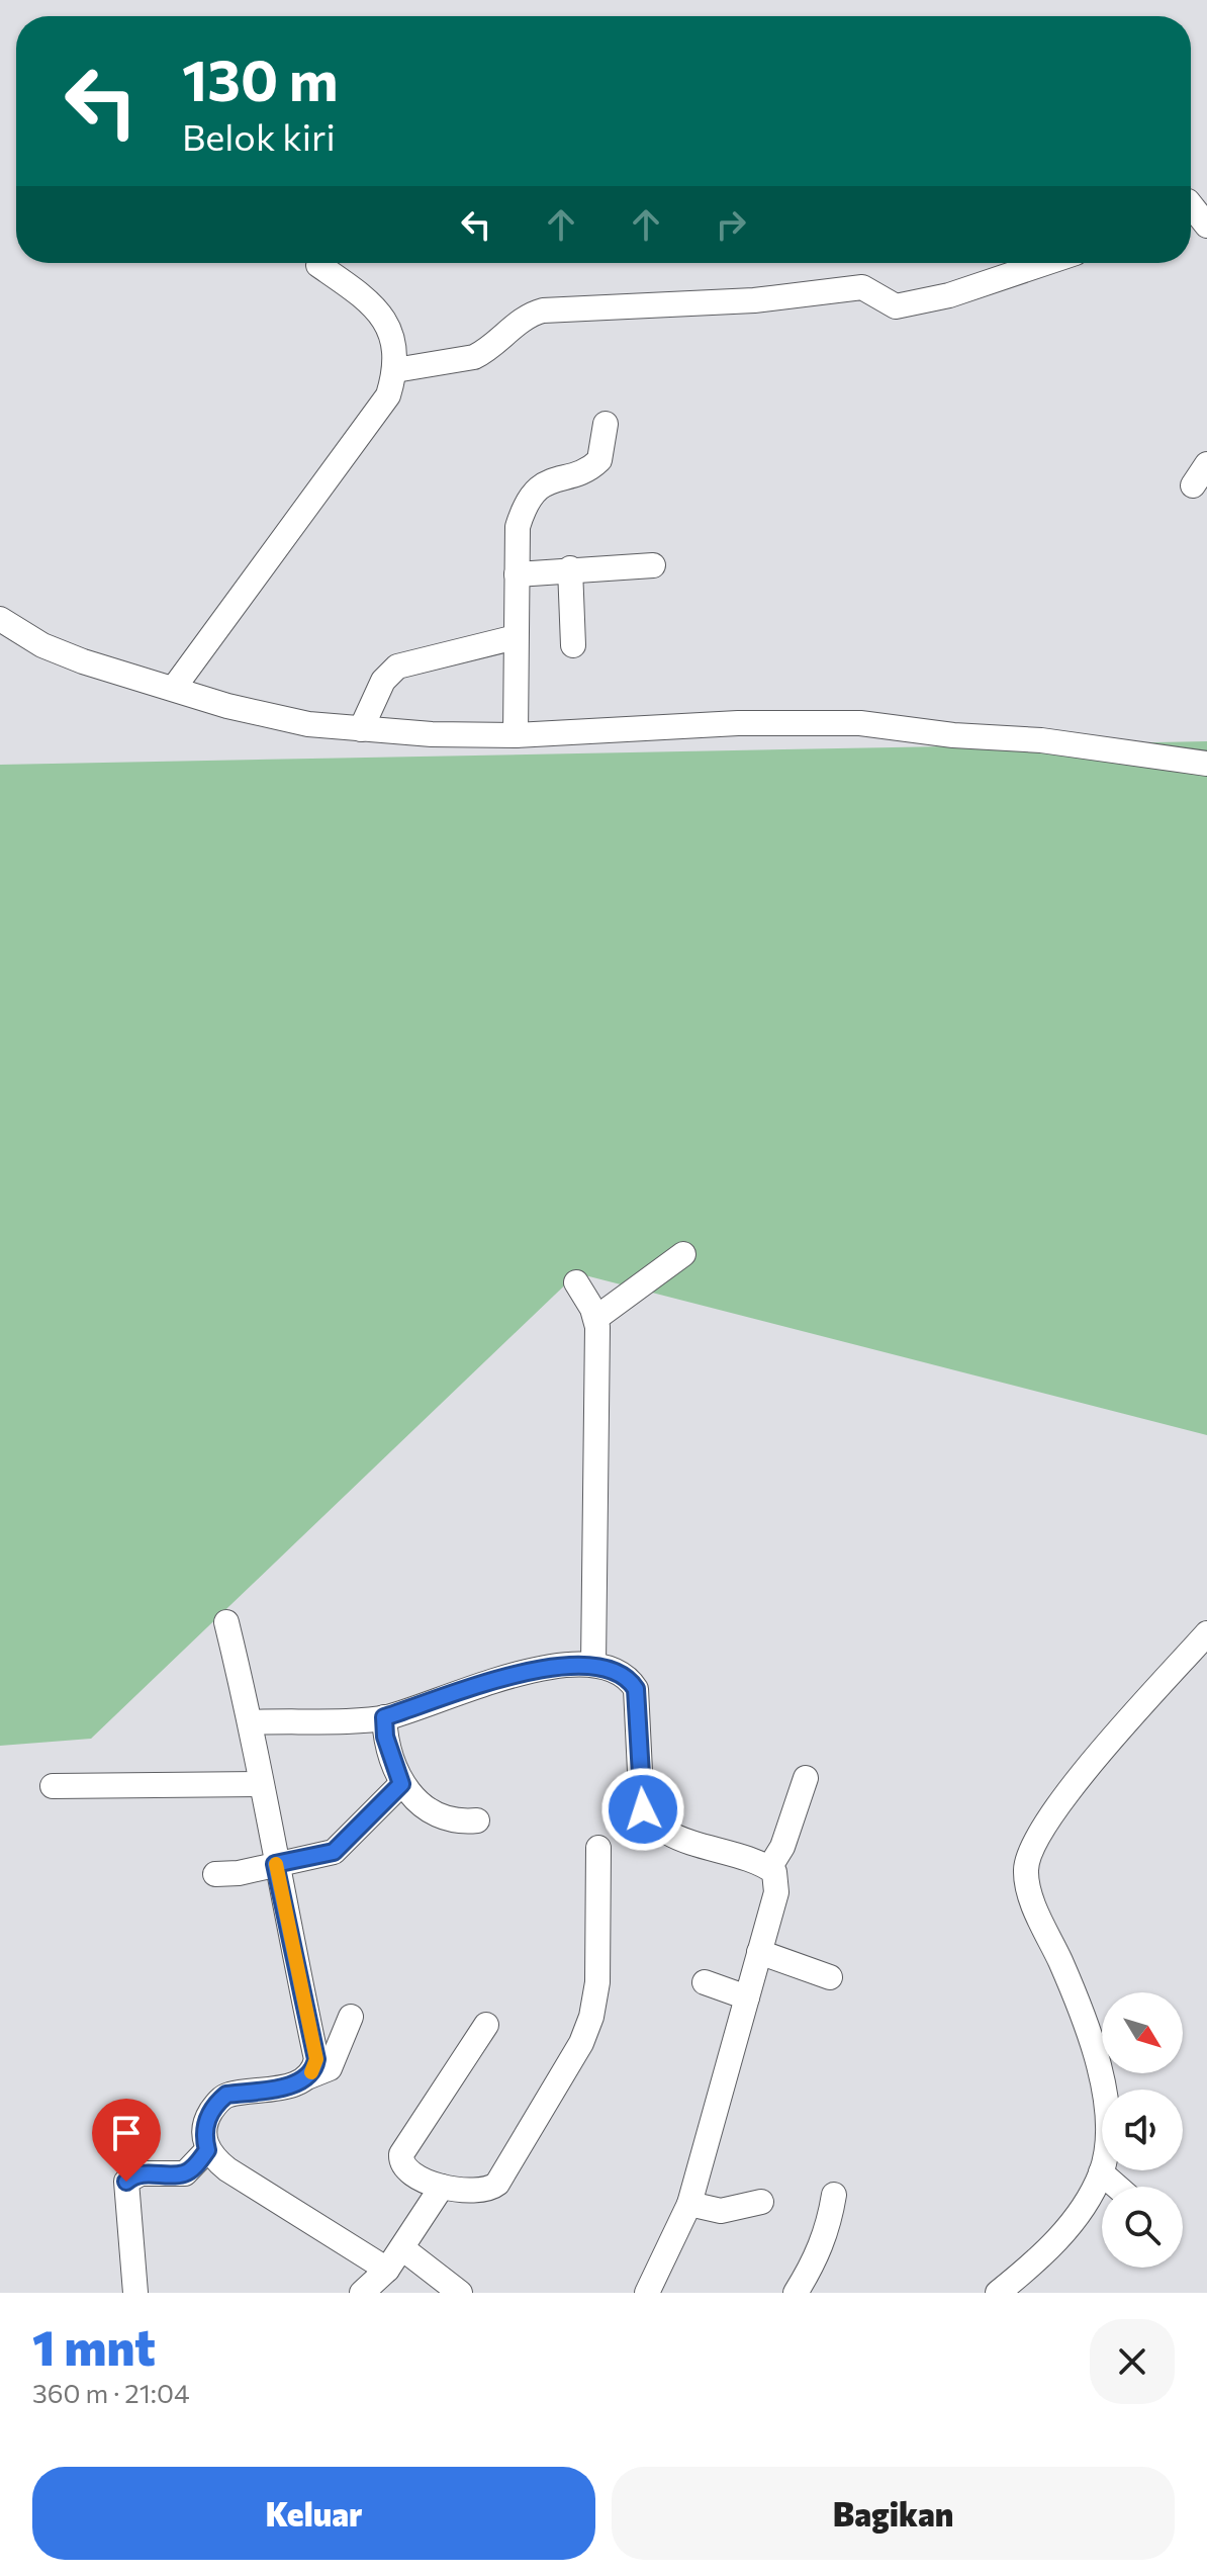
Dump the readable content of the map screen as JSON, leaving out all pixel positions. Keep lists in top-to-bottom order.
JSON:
{
  "north": "bottom right",
  "page": {
    "turn": ["130 m", "Belok kiri"],
    "heading": ["1 mnt", "360 m · 21:04"],
    "buttons": ["Keluar", "Bagikan"]
  }
}
